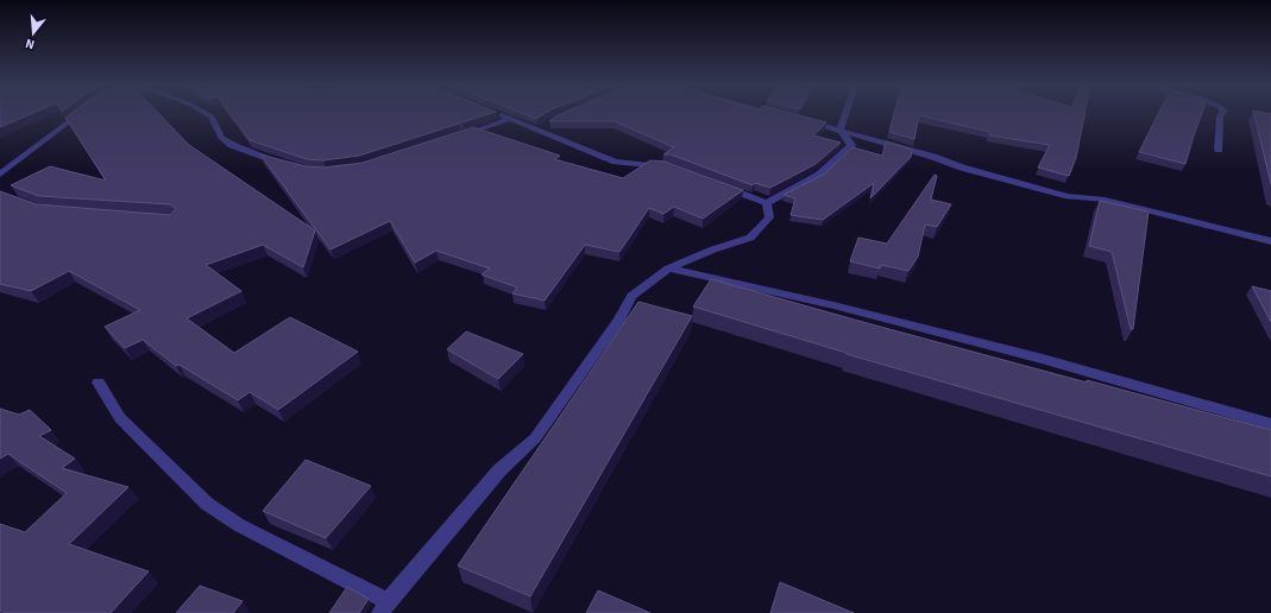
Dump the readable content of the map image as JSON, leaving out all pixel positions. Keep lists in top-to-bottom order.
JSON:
{
  "north": "bottom"
}
